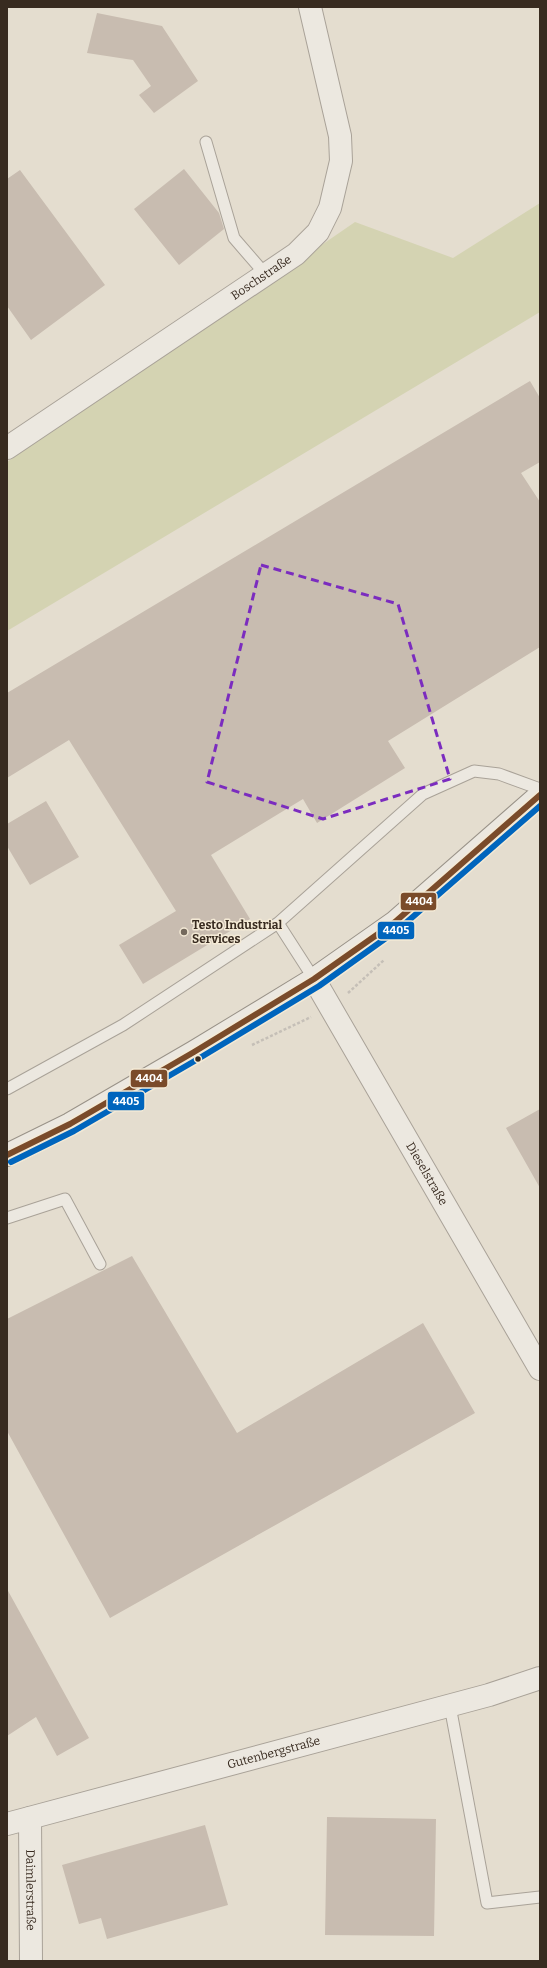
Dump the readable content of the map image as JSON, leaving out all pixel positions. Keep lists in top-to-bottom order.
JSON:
{
  "streets": {
    "street": [
      "Boschstraße",
      "Dieselstraße",
      "Gutenbergstraße",
      "Daimlerstraße"
    ]
  },
  "crossings": [
    ["Gutenbergstraße", "Daimlerstraße"]
  ],
  "places": ["Testo Industrial Services"],
  "lines": ["transit line 4404", "transit line 4405"]
}
